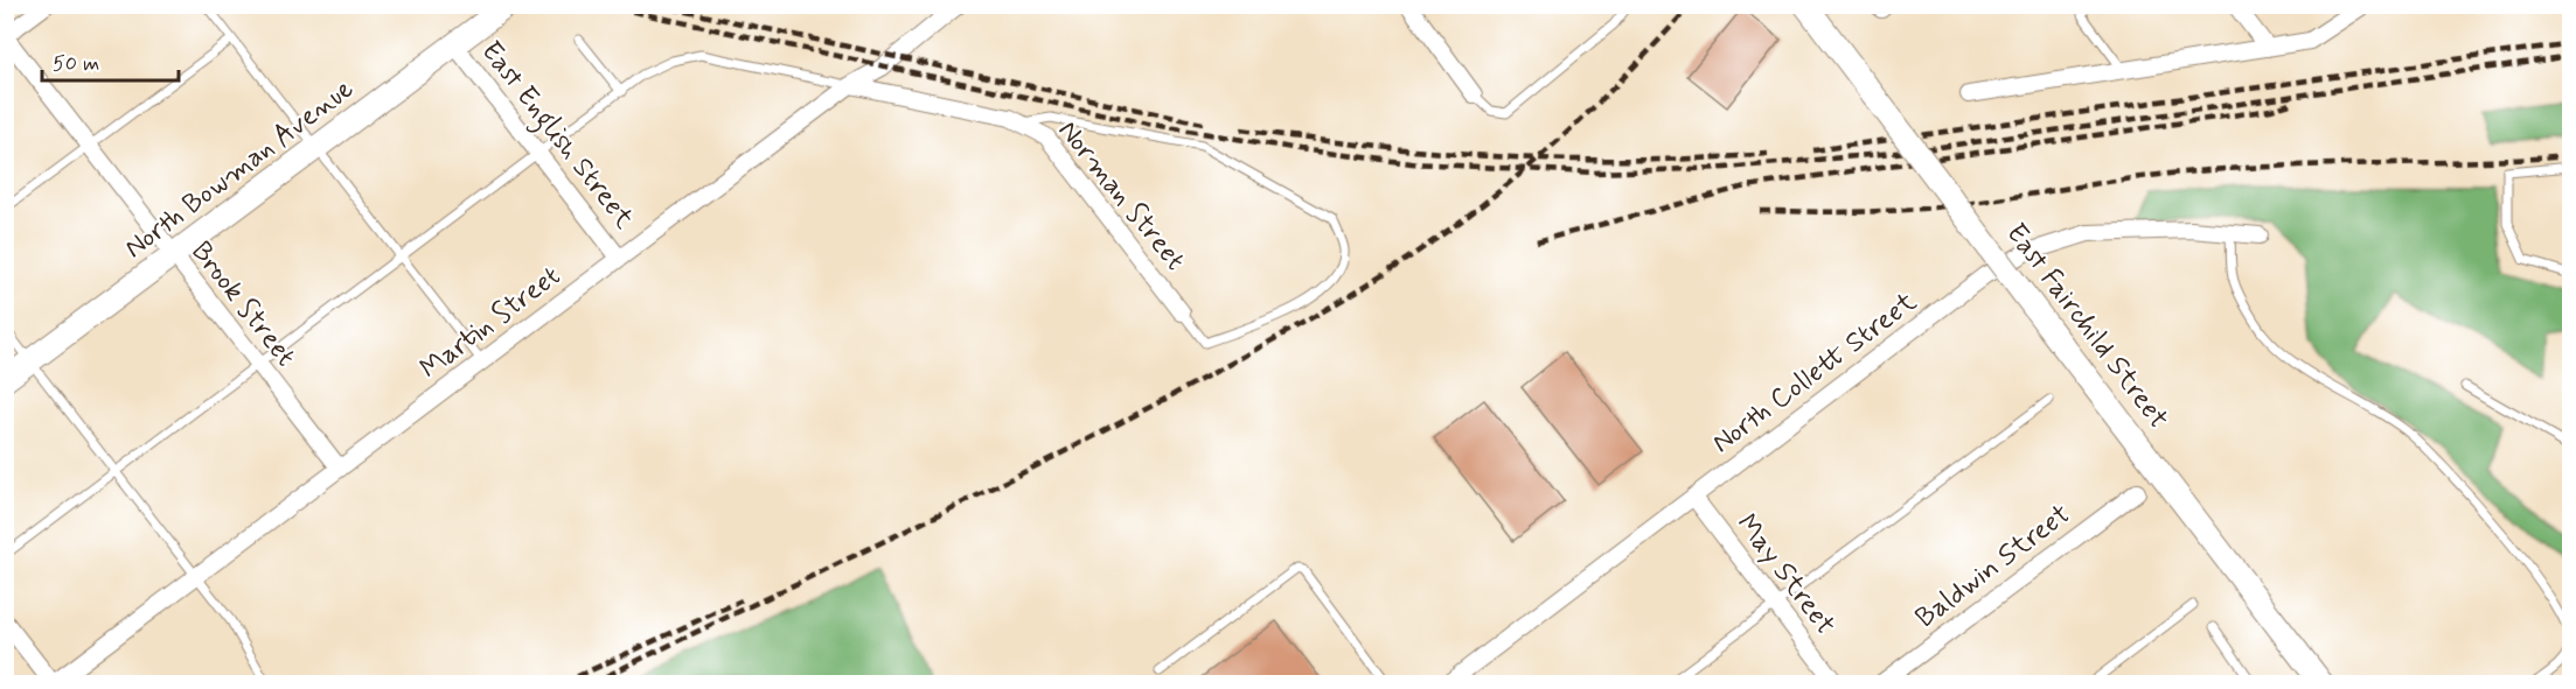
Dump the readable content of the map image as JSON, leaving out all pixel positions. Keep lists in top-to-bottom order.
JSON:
{
  "streets": {
    "street": [
      "East English Street",
      "North Bowman Avenue",
      "Norman Street",
      "Brook Street",
      "Martin Street",
      "East Fairchild Street",
      "North Collett Street",
      "Baldwin Street",
      "May Street"
    ]
  },
  "crossings": [
    ["East English Street", "North Bowman Avenue"],
    ["East English Street", "Martin Street"],
    ["North Bowman Avenue", "Brook Street"],
    ["Norman Street", "Martin Street"],
    ["Brook Street", "Martin Street"],
    ["North Collett Street", "May Street"]
  ],
  "scale_bar": "50 m"
}
